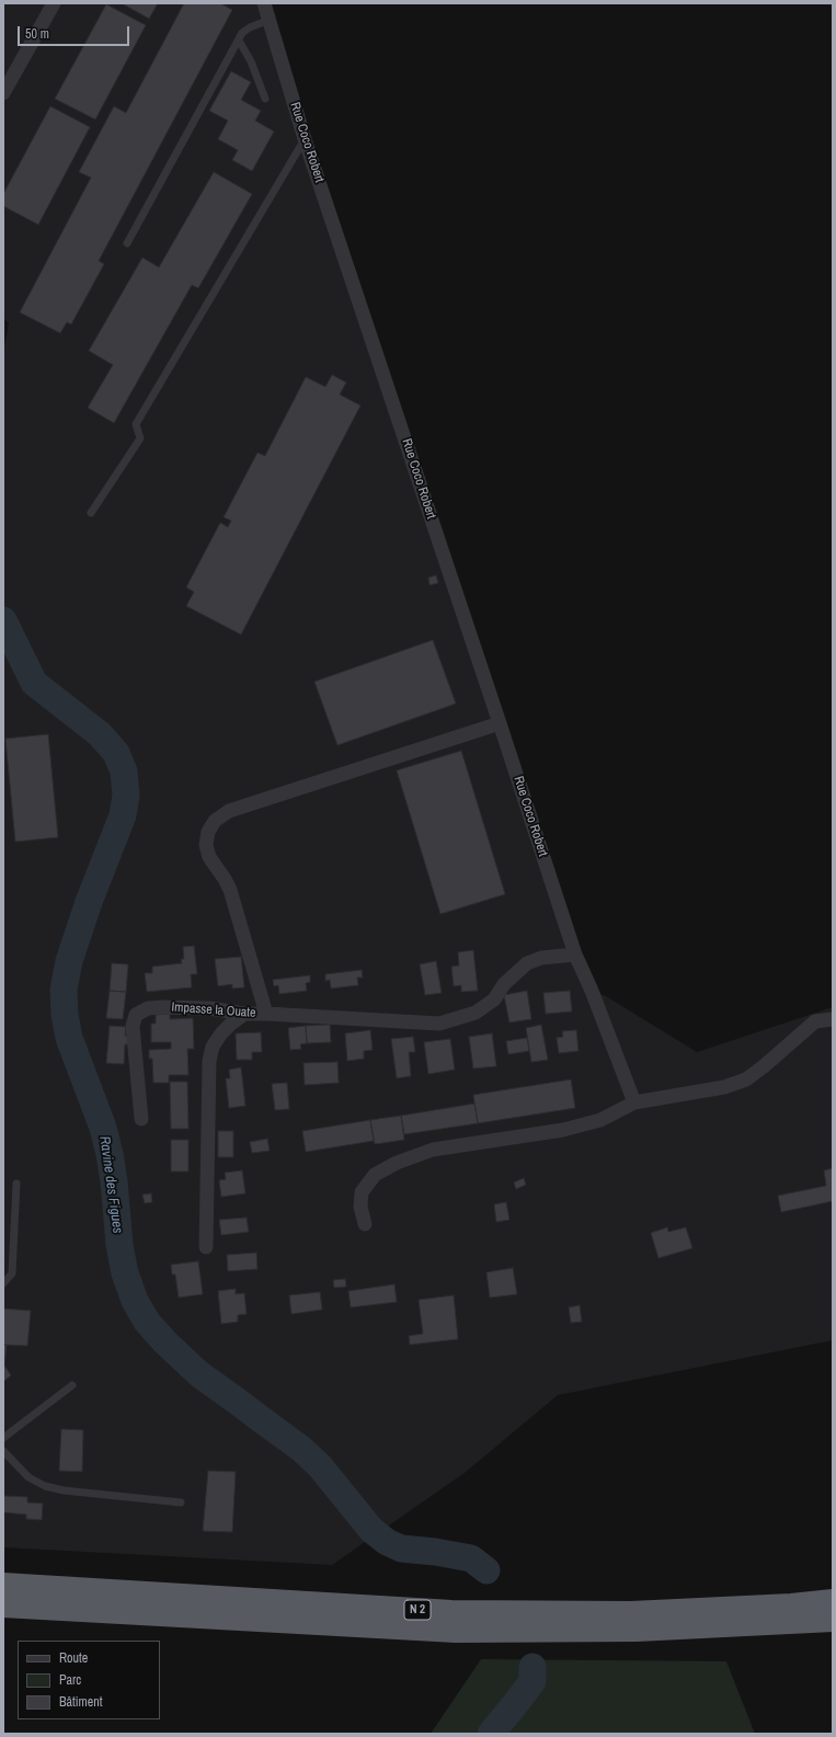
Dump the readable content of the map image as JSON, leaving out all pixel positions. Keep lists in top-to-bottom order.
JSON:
{
  "streets": {
    "highway": ["N 2"],
    "street": ["Rue Coco Robert", "Impasse la Ouate"]
  },
  "water": ["Ravine des Figues"],
  "legend": ["Route", "Parc", "Bâtiment"],
  "scale_bar": "50 m"
}
